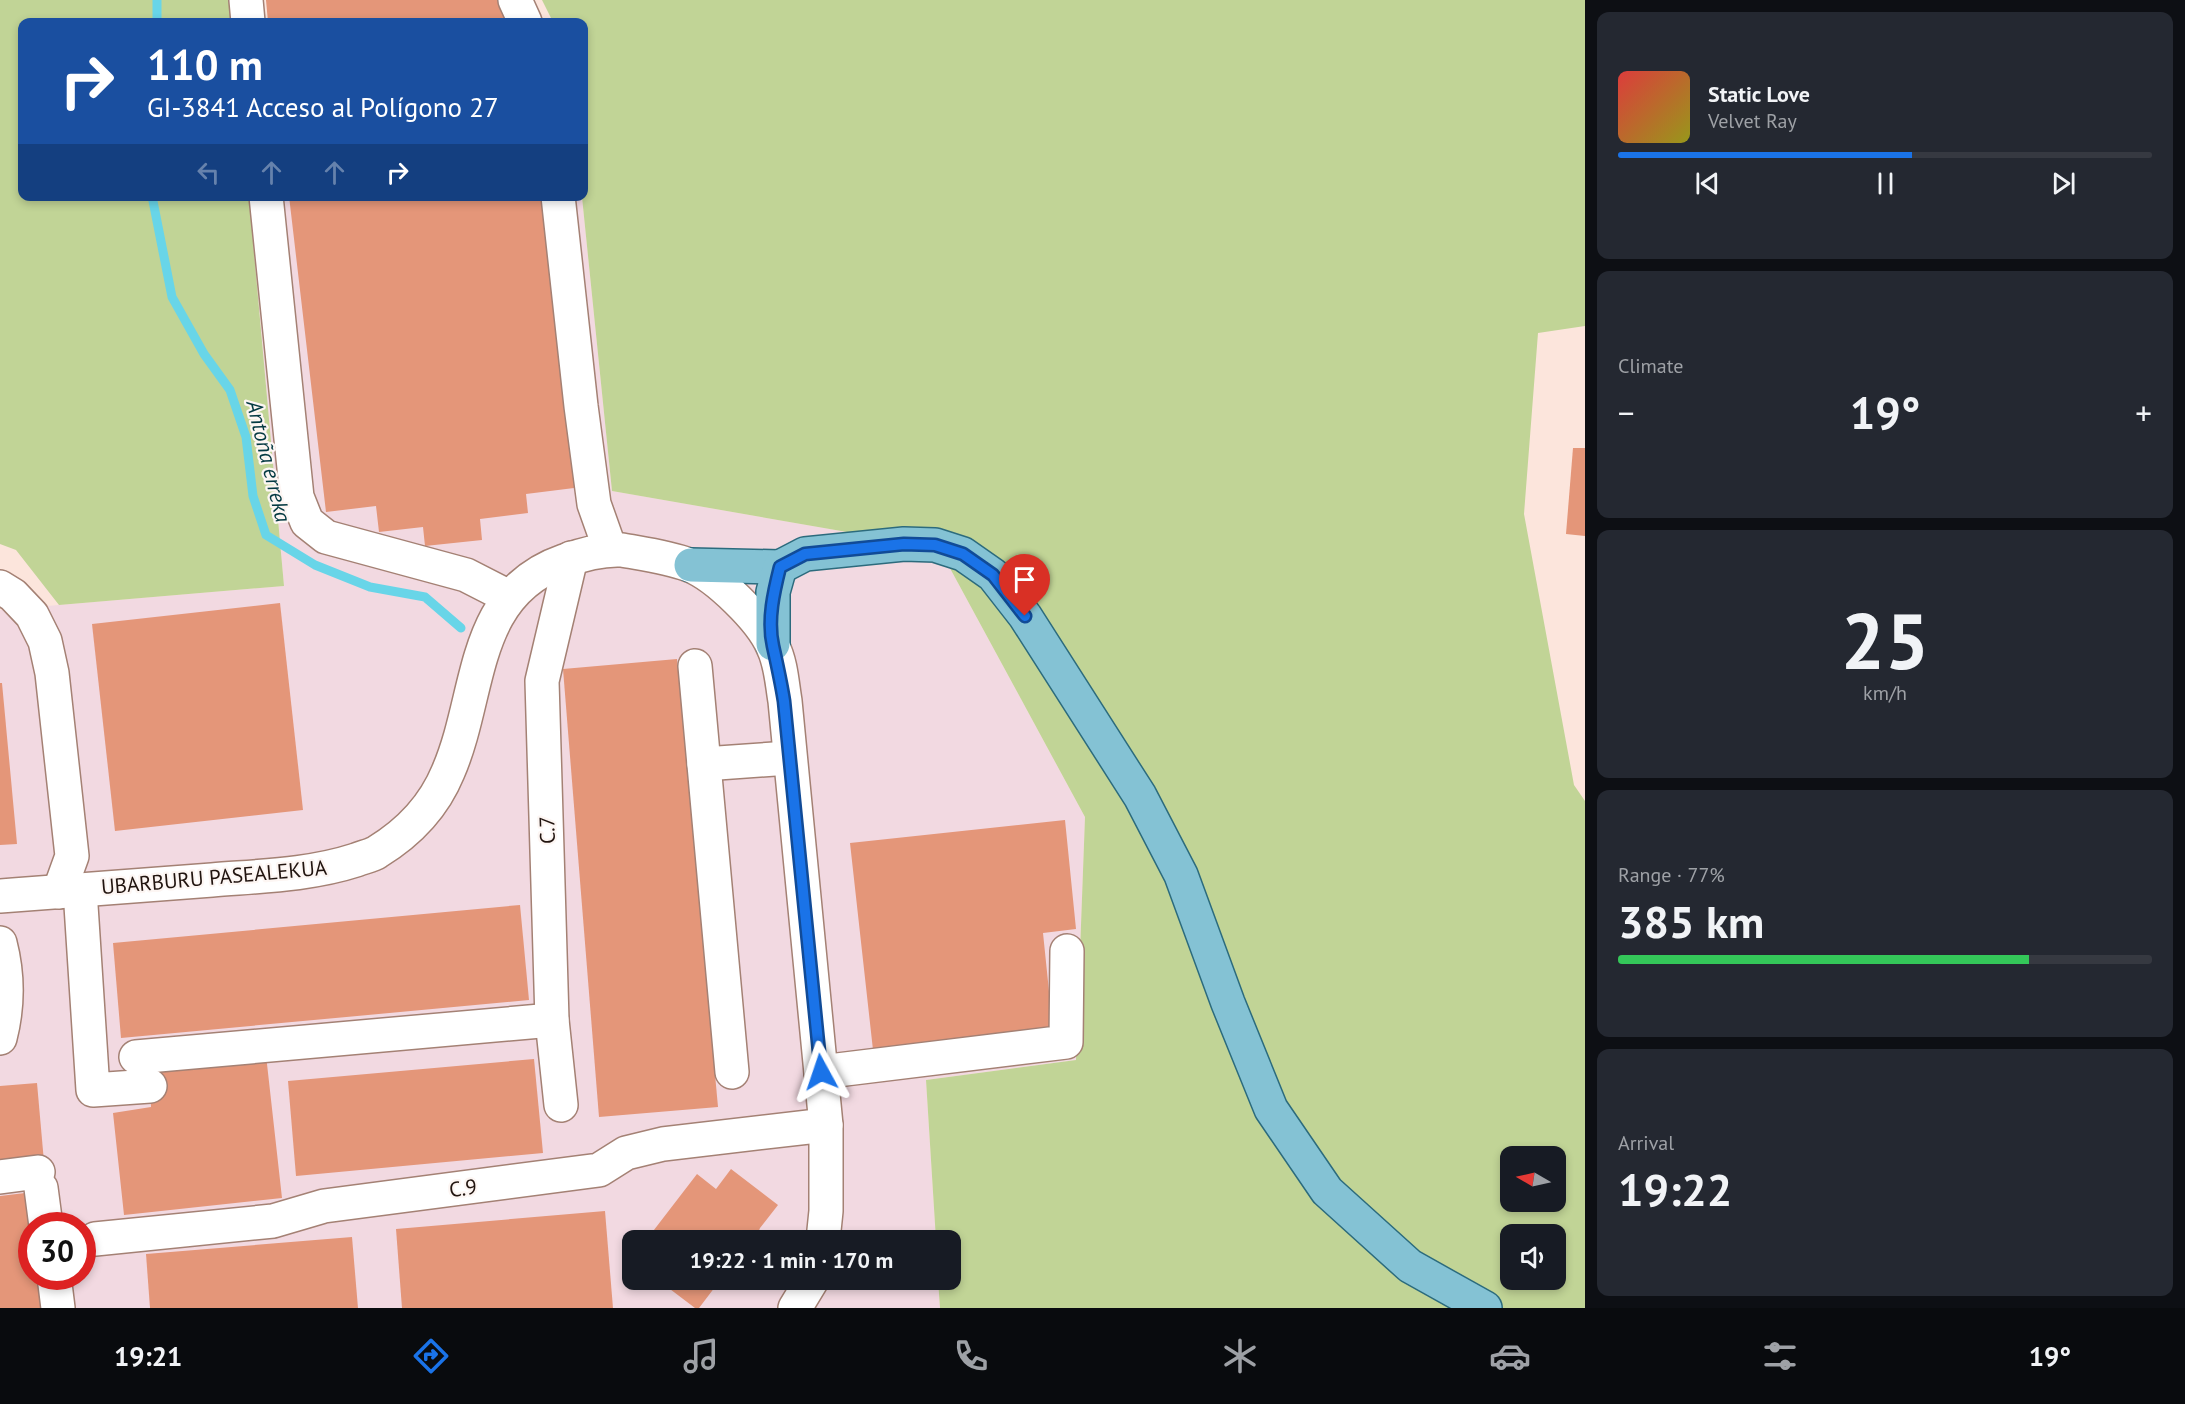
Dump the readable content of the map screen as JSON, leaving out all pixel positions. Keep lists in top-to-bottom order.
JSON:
{
  "streets": {
    "main road": ["UBARBURU PASEALEKUA"],
    "street": ["C.7", "C.9"]
  },
  "crossings": [
    ["C.7", "UBARBURU PASEALEKUA"],
    ["UBARBURU PASEALEKUA", "C.9"]
  ],
  "water": ["Antoña erreka"],
  "north": "left",
  "page": {
    "turn": ["110 m", "GI-3841 Acceso al Polígono 27"],
    "song": ["Static Love", "Velvet Ray"],
    "tile": [
      "Climate",
      ["25", "km/h"],
      ["Range · 77%", "385 km"],
      ["Arrival", "19:22"]
    ],
    "heat": ["−", "19°", "+"],
    "limit": "30",
    "trip": "19:22 · 1 min · 170 m",
    "tabs": ["19:21", "19°"]
  }
}
